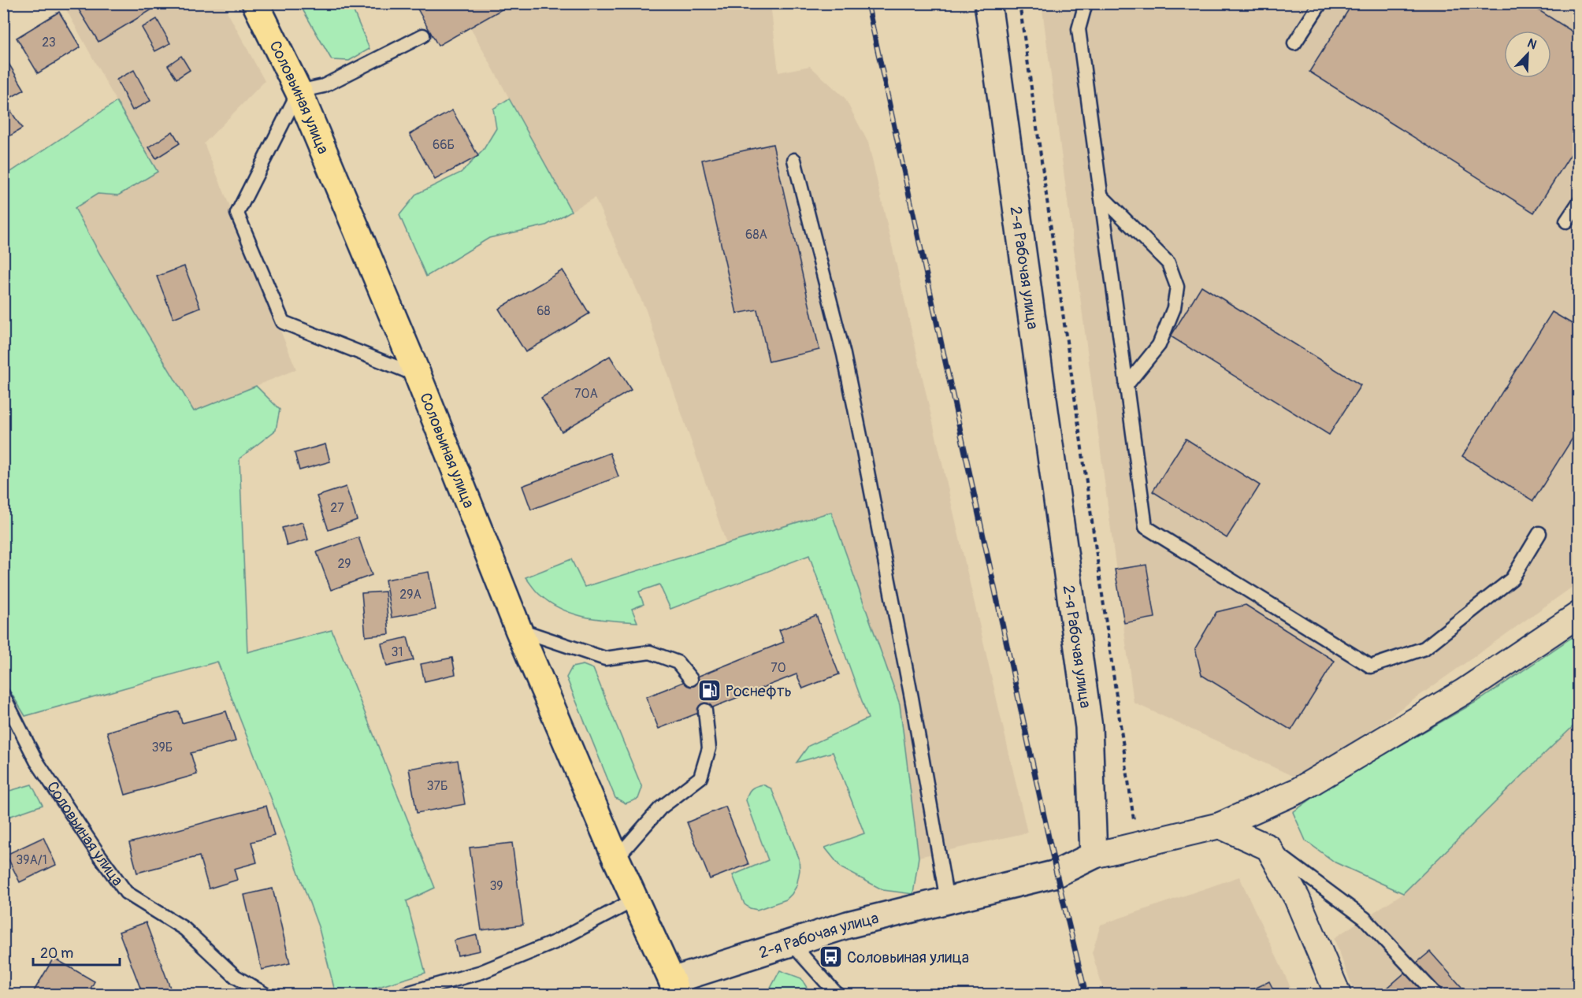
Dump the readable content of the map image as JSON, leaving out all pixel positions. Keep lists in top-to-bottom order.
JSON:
{
  "streets": {
    "main road": ["Соловьиная улица", "2-я Рабочая улица"]
  },
  "crossings": [
    ["Соловьиная улица", "2-я Рабочая улица"]
  ],
  "places": {
    "fuel station": ["Роснефть"],
    "bus stop": ["Соловьиная улица"]
  },
  "house_numbers": [
    "23",
    "66Б",
    "68А",
    "68",
    "70А",
    "27",
    "29",
    "29А",
    "31",
    "70",
    "39Б",
    "37Б",
    "39А/1",
    "39"
  ],
  "scale_bar": "20 m",
  "north": "top right"
}
